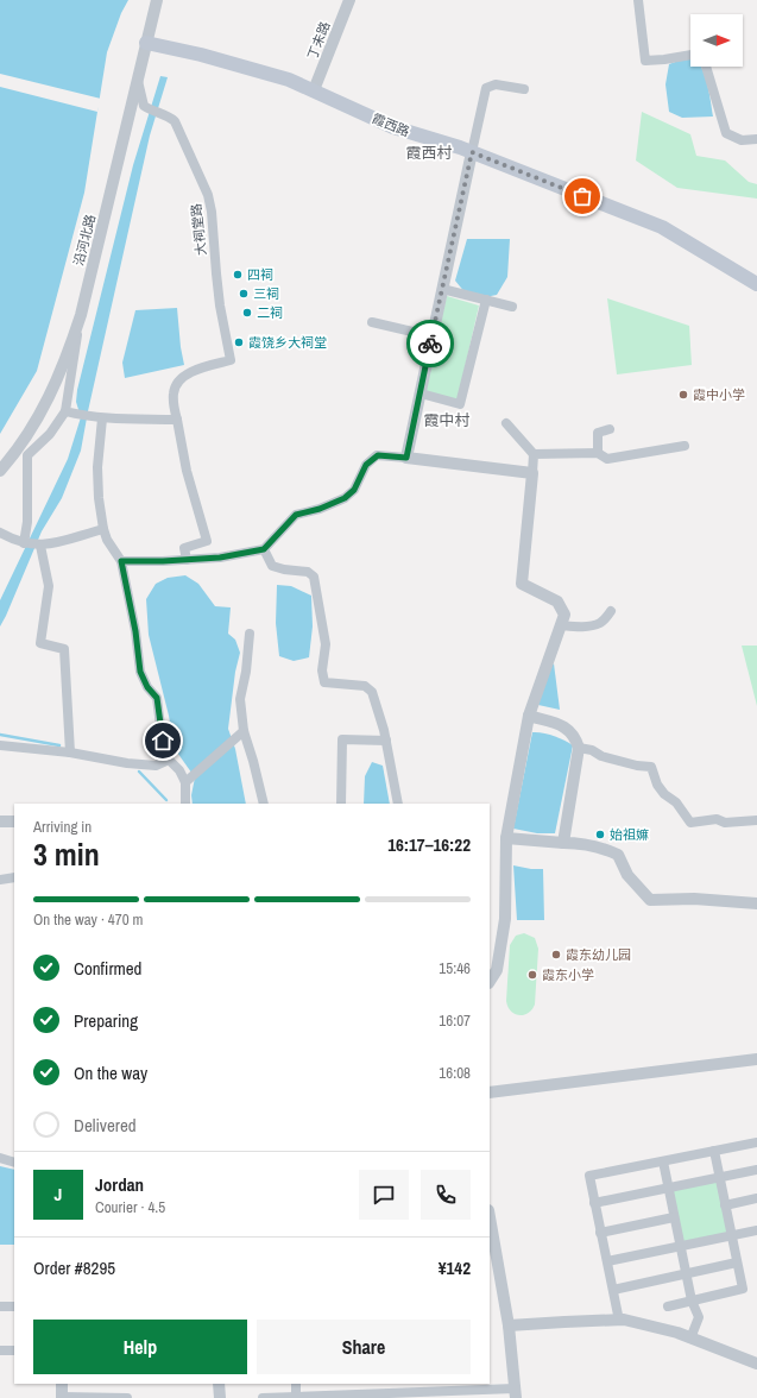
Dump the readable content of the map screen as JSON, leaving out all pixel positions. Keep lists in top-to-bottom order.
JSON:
{
  "streets": {
    "main road": ["霞西路"],
    "street": ["丁未路", "大祠堂路", "沿河北路"]
  },
  "crossings": [
    ["丁未路", "霞西路"],
    ["霞西路", "沿河北路"],
    ["大祠堂路", "沿河北路"]
  ],
  "districts": ["霞西村", "霞中村"],
  "places": [
    "四祠",
    "三祠",
    "二祠",
    "霞饶乡大祠堂",
    "霞中小学",
    "始祖嫲",
    "霞东幼儿园",
    "霞东小学"
  ],
  "north": "right",
  "page": {
    "heading": ["3 min", "Arriving in", "16:17–16:22"],
    "panel": [
      "Jordan",
      "Courier · 4.5",
      "Order #8295",
      "¥142"
    ],
    "bar": "On the way · 470 m",
    "list": [
      ["Confirmed", "15:46"],
      ["Preparing", "16:07"],
      ["On the way", "16:08"],
      "Delivered"
    ],
    "round": "J",
    "buttons": ["Help", "Share"]
  }
}
